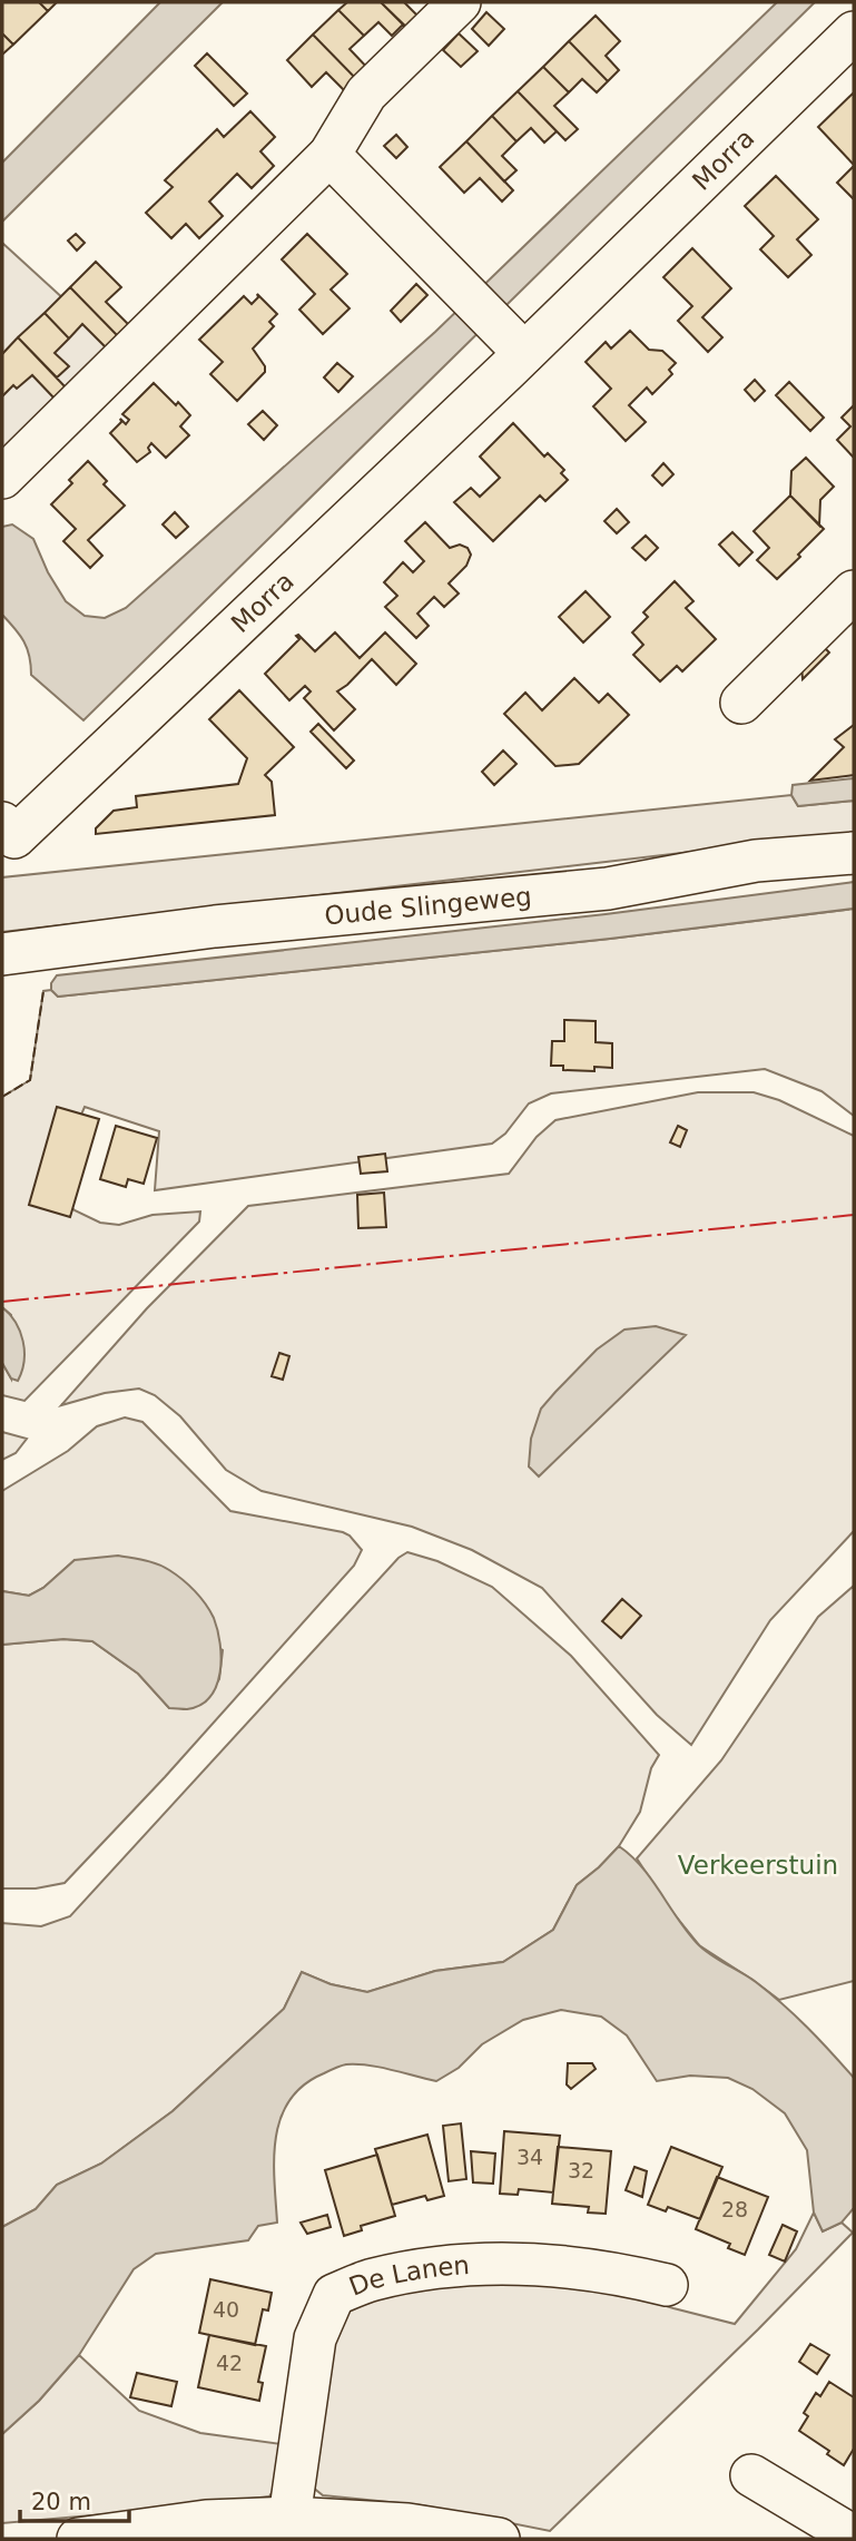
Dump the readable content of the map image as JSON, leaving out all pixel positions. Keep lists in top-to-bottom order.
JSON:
{
  "streets": {
    "street": ["Morra", "Oude Slingeweg", "De Lanen"]
  },
  "parks": ["Verkeerstuin"],
  "house_numbers": [
    "34",
    "32",
    "28",
    "40",
    "42"
  ],
  "scale_bar": "20 m"
}
